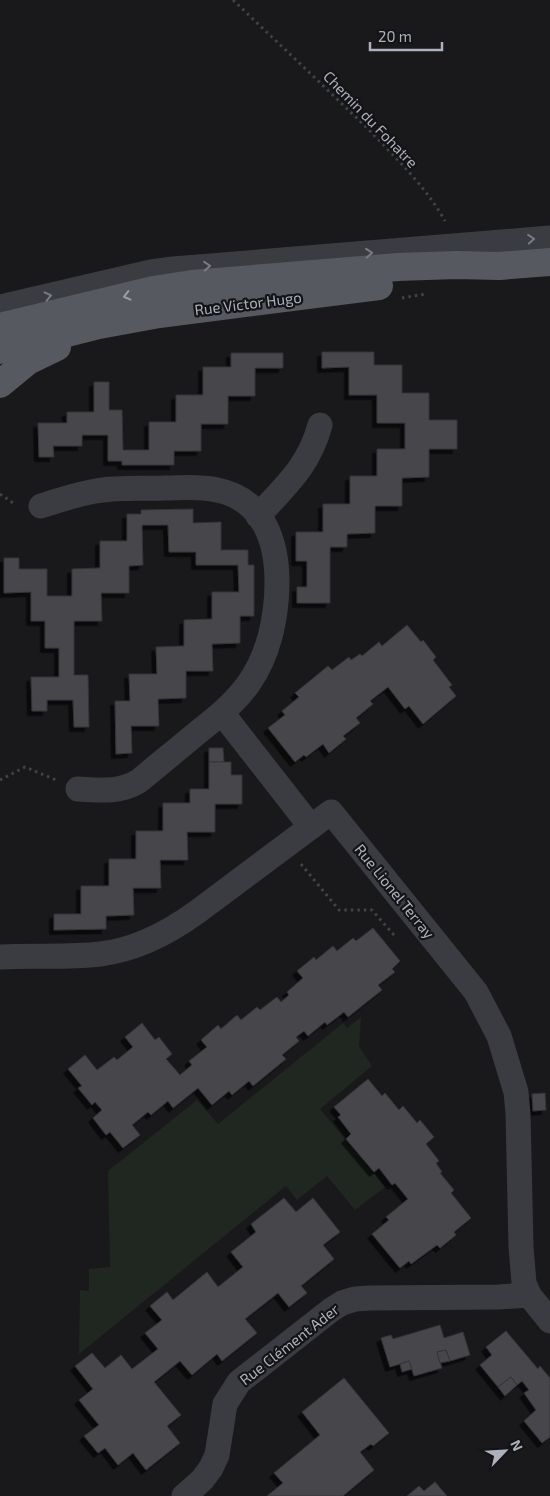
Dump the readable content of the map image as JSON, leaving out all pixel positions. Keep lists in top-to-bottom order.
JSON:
{
  "streets": {
    "main road": ["Rue Victor Hugo"],
    "street": ["Rue Lionel Terray", "Rue Clément Ader"],
    "path": ["Chemin du Fohatre"]
  },
  "crossings": [
    ["Rue Lionel Terray", "Rue Clément Ader"]
  ],
  "scale_bar": "20 m",
  "north": "top right"
}
